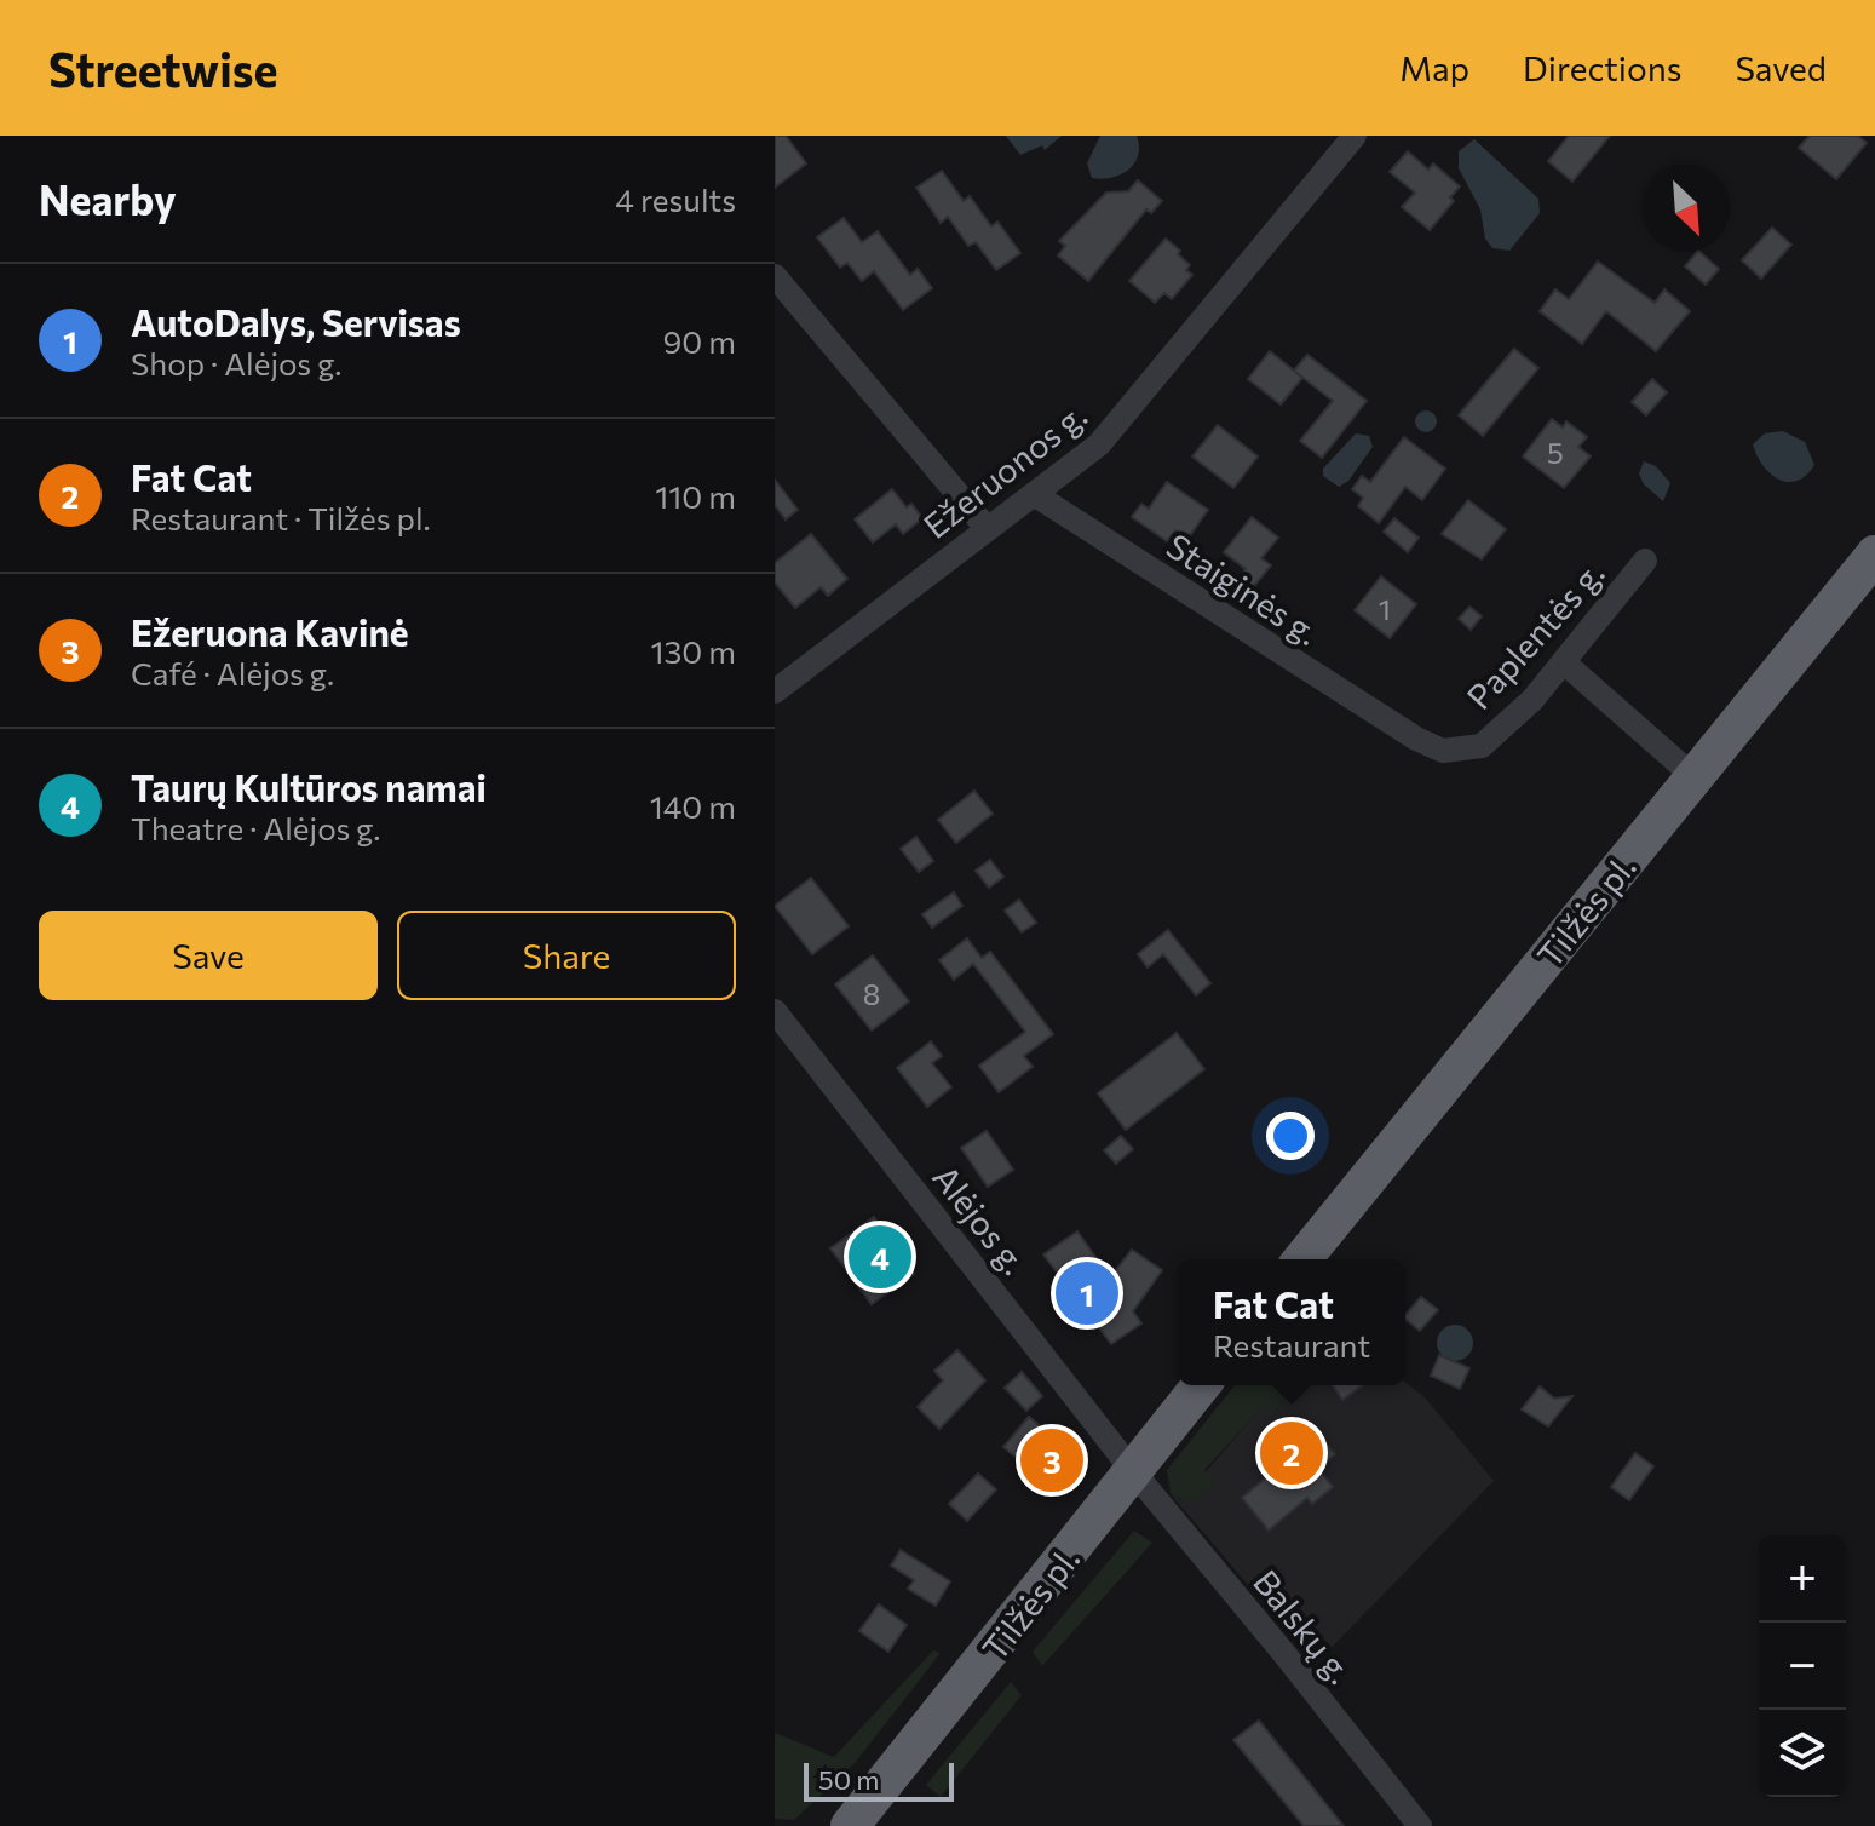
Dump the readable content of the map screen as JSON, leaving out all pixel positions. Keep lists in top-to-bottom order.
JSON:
{
  "streets": {
    "highway": ["Tilžės pl."],
    "street": [
      "Ežeruonos g.",
      "Staiginės g.",
      "Paplentės g.",
      "Alėjos g.",
      "Balskų g."
    ]
  },
  "crossings": [
    ["Ežeruonos g.", "Staiginės g."],
    ["Staiginės g.", "Paplentės g."],
    ["Tilžės pl.", "Alėjos g."],
    ["Tilžės pl.", "Balskų g."],
    ["Alėjos g.", "Balskų g."]
  ],
  "house_numbers": ["5", "1", "8"],
  "scale_bar": "50 m",
  "north": "bottom right",
  "page": {
    "header": "Streetwise",
    "nav": ["Map", "Directions", "Saved"],
    "heading": ["Nearby", "4 results"],
    "list": [
      {
        "mark": "1",
        "name": "AutoDalys, Servisas",
        "note": "Shop · Alėjos g.",
        "value": "90 m"
      },
      {
        "mark": "2",
        "name": "Fat Cat",
        "note": "Restaurant · Tilžės pl.",
        "value": "110 m"
      },
      {
        "mark": "3",
        "name": "Ežeruona Kavinė",
        "note": "Café · Alėjos g.",
        "value": "130 m"
      },
      {
        "mark": "4",
        "name": "Taurų Kultūros namai",
        "note": "Theatre · Alėjos g.",
        "value": "140 m"
      }
    ],
    "buttons": ["Save", "Share"],
    "pins": [
      "4",
      "1",
      "2",
      "3"
    ],
    "popup": ["Fat Cat", "Restaurant"],
    "map_buttons": ["+", "−"],
    "scale": "50 m"
  }
}
